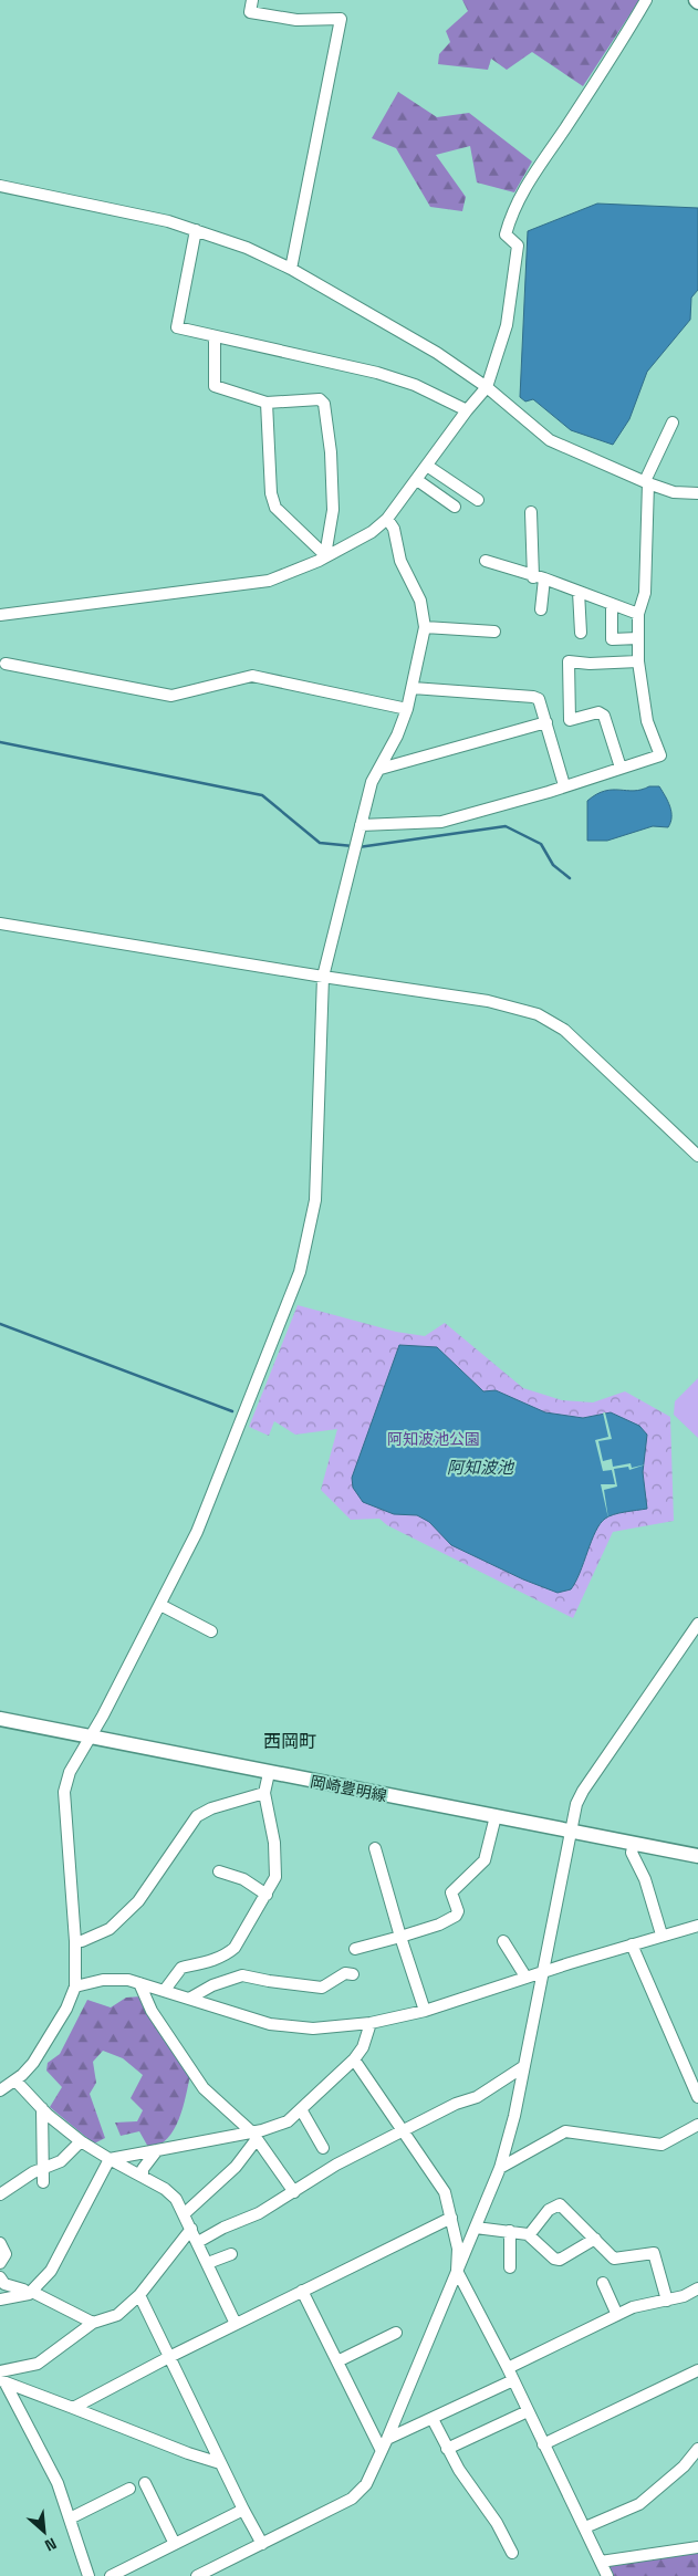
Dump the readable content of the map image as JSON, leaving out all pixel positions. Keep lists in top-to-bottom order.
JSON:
{
  "streets": {
    "main road": ["岡崎豊明線"]
  },
  "districts": ["西岡町"],
  "water": ["阿知波池"],
  "parks": ["阿知波池公園"],
  "north": "bottom right"
}
